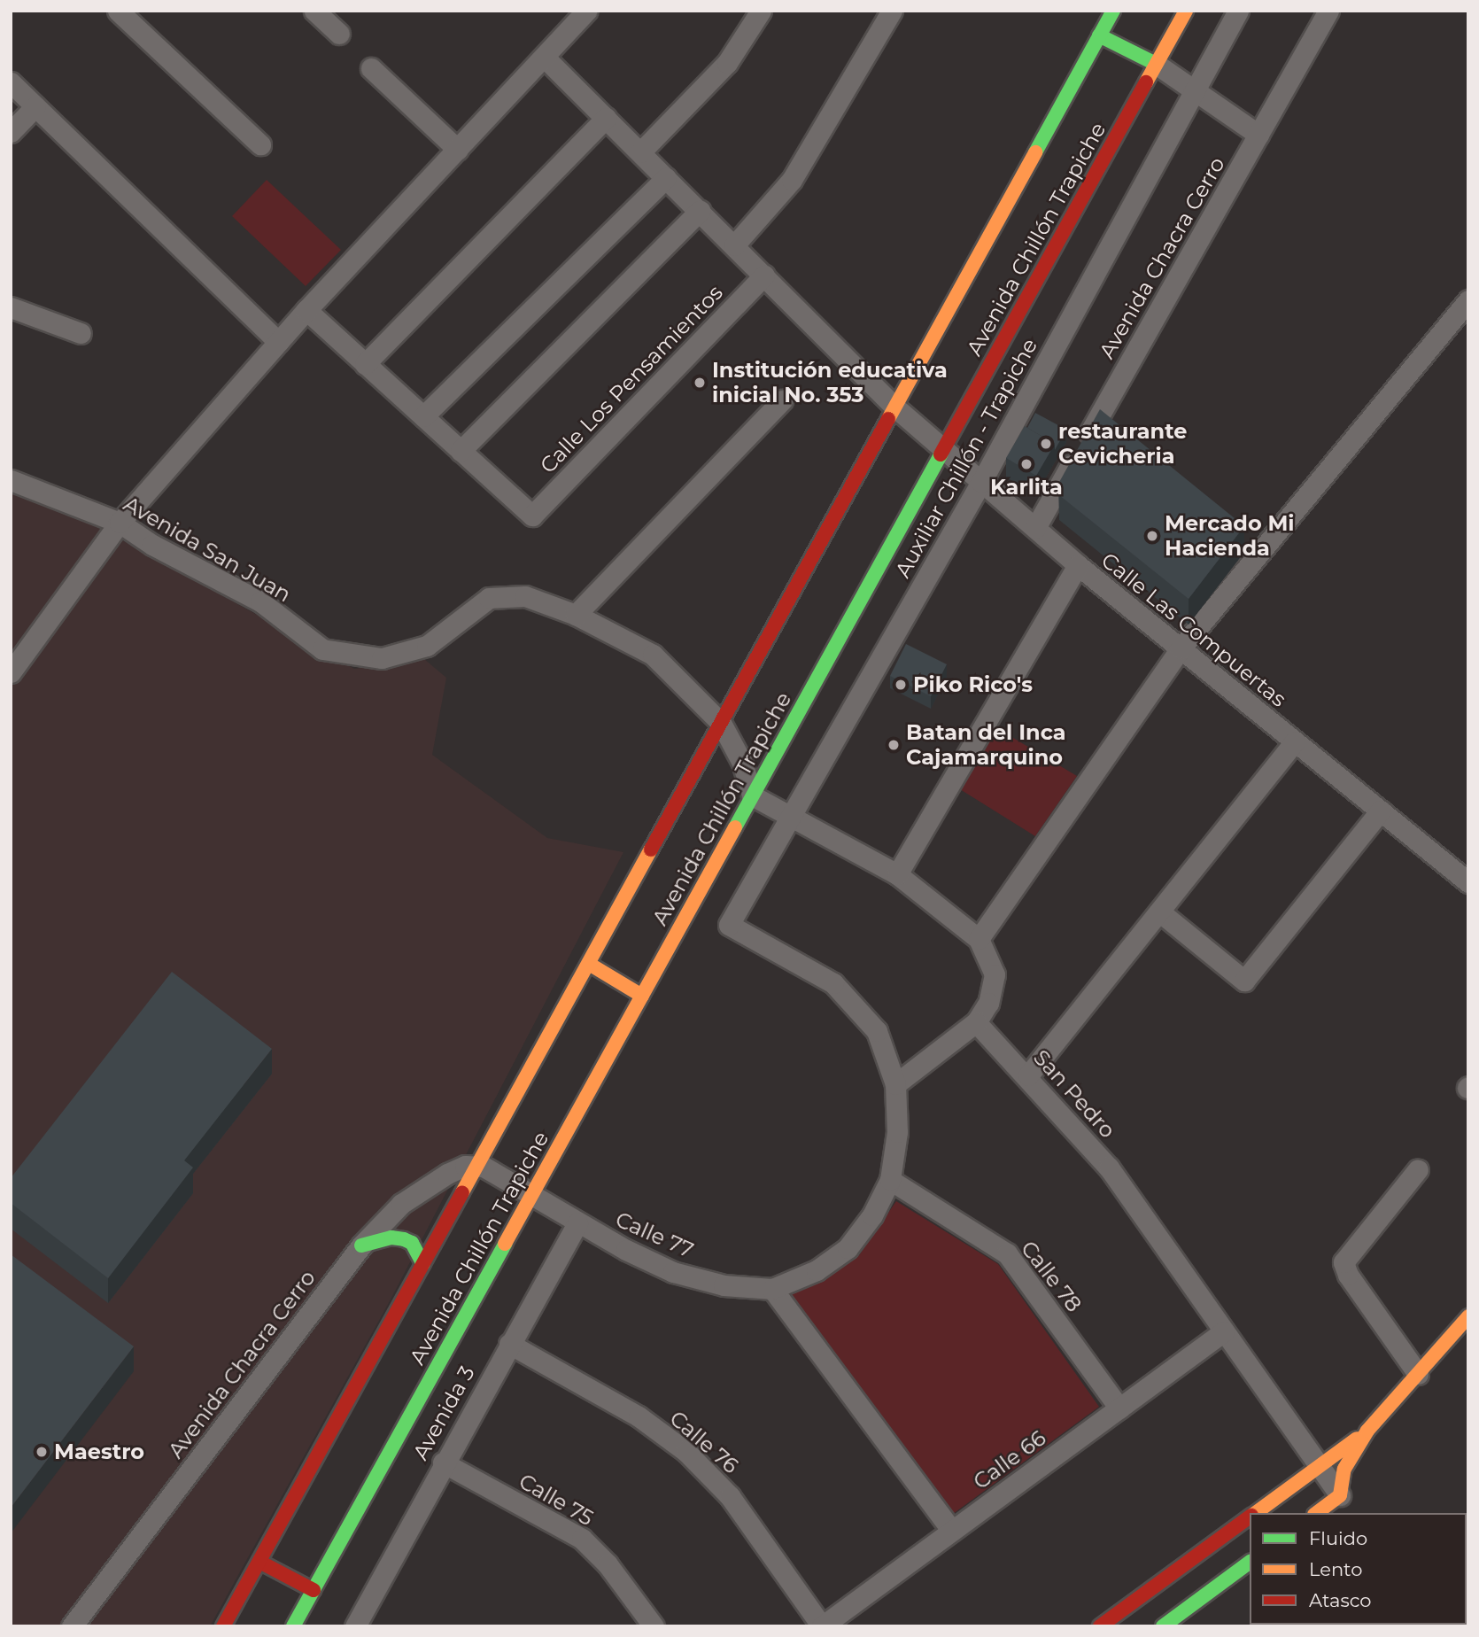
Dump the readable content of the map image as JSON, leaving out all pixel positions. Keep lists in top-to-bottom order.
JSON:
{
  "streets": {
    "main road": ["Avenida Chillón Trapiche"],
    "street": [
      "Avenida Chacra Cerro",
      "Calle Los Pensamientos",
      "Auxiliar Chillón - Trapiche",
      "Avenida San Juan",
      "Calle Las Compuertas",
      "San Pedro",
      "Calle 77",
      "Calle 78",
      "Avenida 3",
      "Calle 76",
      "Calle 66",
      "Calle 75"
    ]
  },
  "crossings": [
    ["Avenida Chillón Trapiche", "Avenida Chacra Cerro"],
    ["Avenida Chillón Trapiche", "Avenida San Juan"],
    ["Avenida Chillón Trapiche", "Calle Las Compuertas"],
    ["Avenida Chillón Trapiche", "Calle 77"],
    ["Avenida Chacra Cerro", "Calle Las Compuertas"],
    ["Avenida Chacra Cerro", "Calle 77"],
    ["Calle Los Pensamientos", "Calle Las Compuertas"],
    ["Auxiliar Chillón - Trapiche", "Calle Las Compuertas"],
    ["Auxiliar Chillón - Trapiche", "Calle 77"],
    ["San Pedro", "Calle 66"],
    ["Calle 77", "Calle 78"],
    ["Calle 77", "Avenida 3"],
    ["Calle 78", "Calle 66"],
    ["Avenida 3", "Calle 76"],
    ["Avenida 3", "Calle 75"],
    ["Calle 76", "Calle 66"]
  ],
  "places": [
    "Institución educativa inicial No. 353",
    "restaurante Cevicheria",
    "Karlita",
    "Mercado Mi Hacienda",
    "Piko Rico's",
    "Batan del Inca Cajamarquino",
    "Maestro"
  ],
  "legend": ["Fluido", "Lento", "Atasco"]
}
